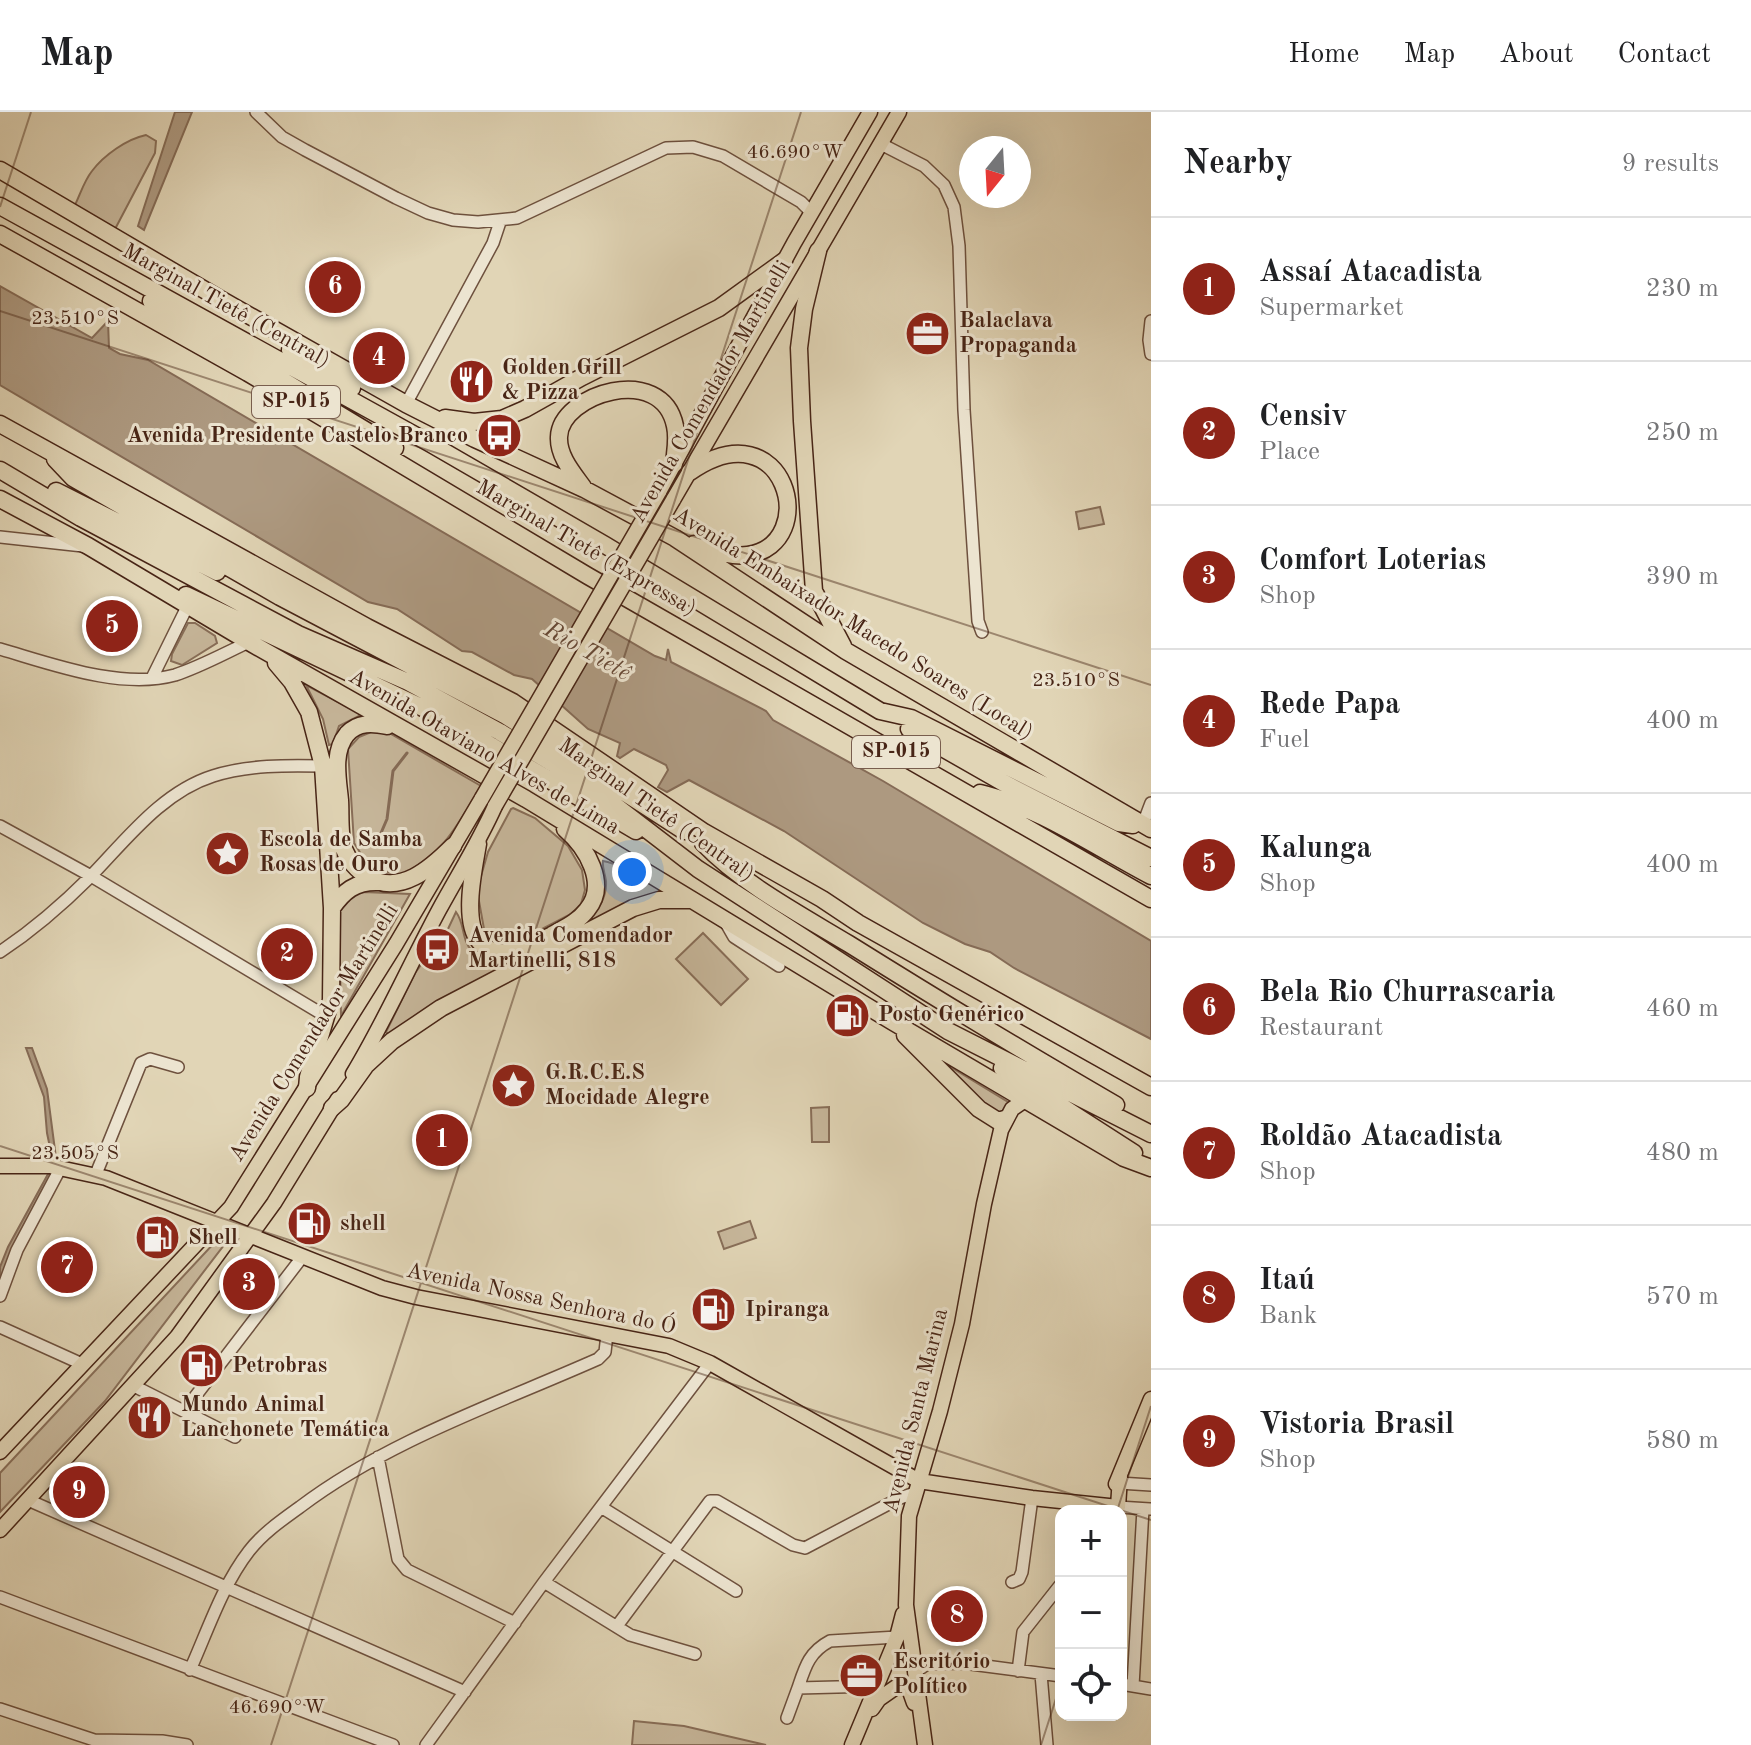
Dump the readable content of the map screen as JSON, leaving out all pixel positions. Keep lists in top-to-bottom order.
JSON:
{
  "streets": {
    "highway": [
      "Marginal Tietê (Central)",
      "SP-015",
      "Marginal Tietê (Expressa)",
      "Avenida Embaixador Macedo Soares (Local)",
      "Avenida Otaviano Alves de Lima"
    ],
    "main road": ["Avenida Comendador Martinelli", "Avenida Nossa Senhora do Ó", "Avenida Santa Marina"]
  },
  "crossings": [
    ["Avenida Comendador Martinelli", "Avenida Nossa Senhora do Ó"],
    ["Avenida Nossa Senhora do Ó", "Avenida Santa Marina"]
  ],
  "water": ["Rio Tietê"],
  "places": {
    "office": ["Balaclava Propaganda", "Escritório Político"],
    "restaurant": ["Golden Grill & Pizza", "Mundo Animal Lanchonete Temática"],
    "bus stop": ["Avenida Presidente Castelo Branco", "Avenida Comendador Martinelli, 818"],
    "place": ["Escola de Samba Rosas de Ouro", "G.R.C.E.S Mocidade Alegre"],
    "fuel station": [
      "Posto Genérico",
      "shell",
      "Shell",
      "Ipiranga",
      "Petrobras"
    ]
  },
  "north": "bottom",
  "page": {
    "header": "Map",
    "nav": [
      "Home",
      "Map",
      "About",
      "Contact"
    ],
    "heading": ["Nearby", "9 results"],
    "list": [
      {
        "mark": "1",
        "name": "Assaí Atacadista",
        "note": "Supermarket",
        "value": "230 m"
      },
      {
        "mark": "2",
        "name": "Censiv",
        "note": "Place",
        "value": "250 m"
      },
      {
        "mark": "3",
        "name": "Comfort Loterias",
        "note": "Shop",
        "value": "390 m"
      },
      {
        "mark": "4",
        "name": "Rede Papa",
        "note": "Fuel",
        "value": "400 m"
      },
      {
        "mark": "5",
        "name": "Kalunga",
        "note": "Shop",
        "value": "400 m"
      },
      {
        "mark": "6",
        "name": "Bela Rio Churrascaria",
        "note": "Restaurant",
        "value": "460 m"
      },
      {
        "mark": "7",
        "name": "Roldão Atacadista",
        "note": "Shop",
        "value": "480 m"
      },
      {
        "mark": "8",
        "name": "Itaú",
        "note": "Bank",
        "value": "570 m"
      },
      {
        "mark": "9",
        "name": "Vistoria Brasil",
        "note": "Shop",
        "value": "580 m"
      }
    ],
    "pins": [
      "6",
      "4",
      "5",
      "2",
      "1",
      "7",
      "3",
      "9",
      "8"
    ],
    "map_buttons": ["+", "−"]
  },
  "coordinates": ["46.690°W", "23.510°S", "23.505°S"]
}
